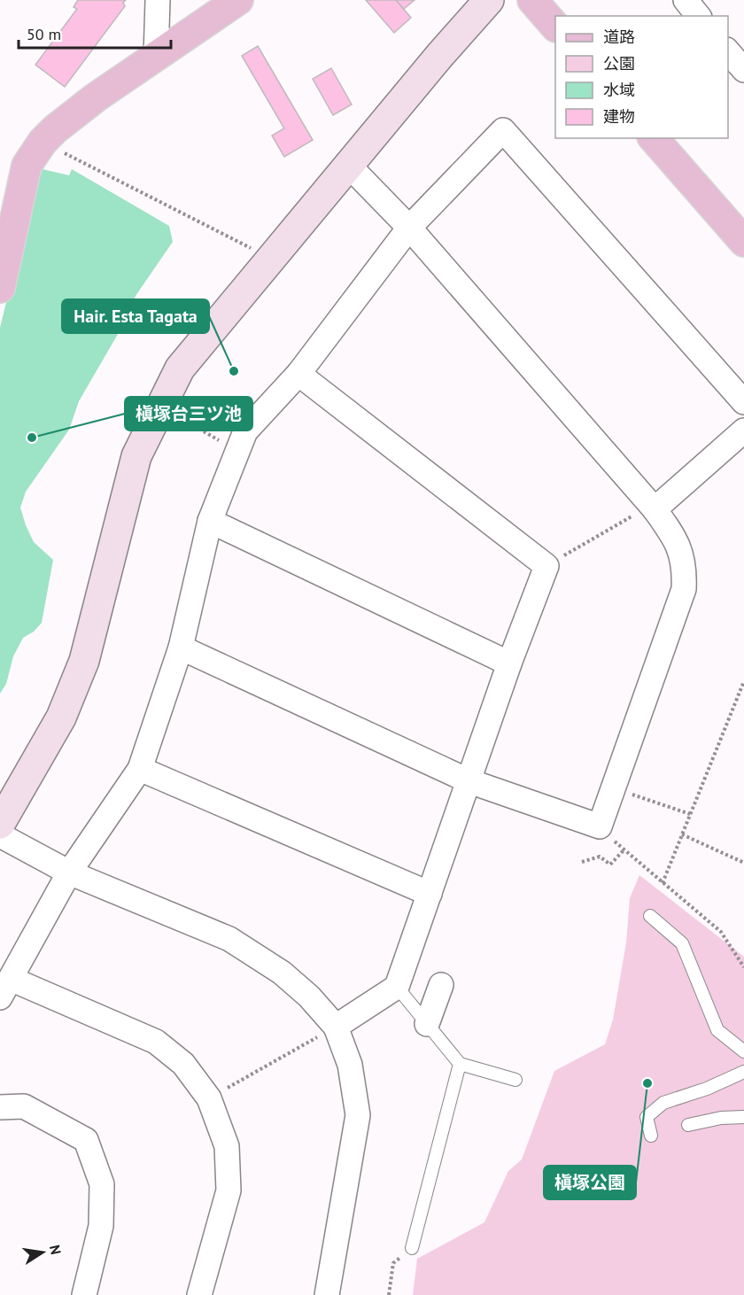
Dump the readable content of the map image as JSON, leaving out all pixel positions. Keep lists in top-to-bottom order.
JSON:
{
  "places": ["Hair. Esta Tagata", "槇塚台三ツ池", "槇塚公園"],
  "legend": [
    "道路",
    "公園",
    "水域",
    "建物"
  ],
  "scale_bar": "50 m",
  "north": "right"
}
